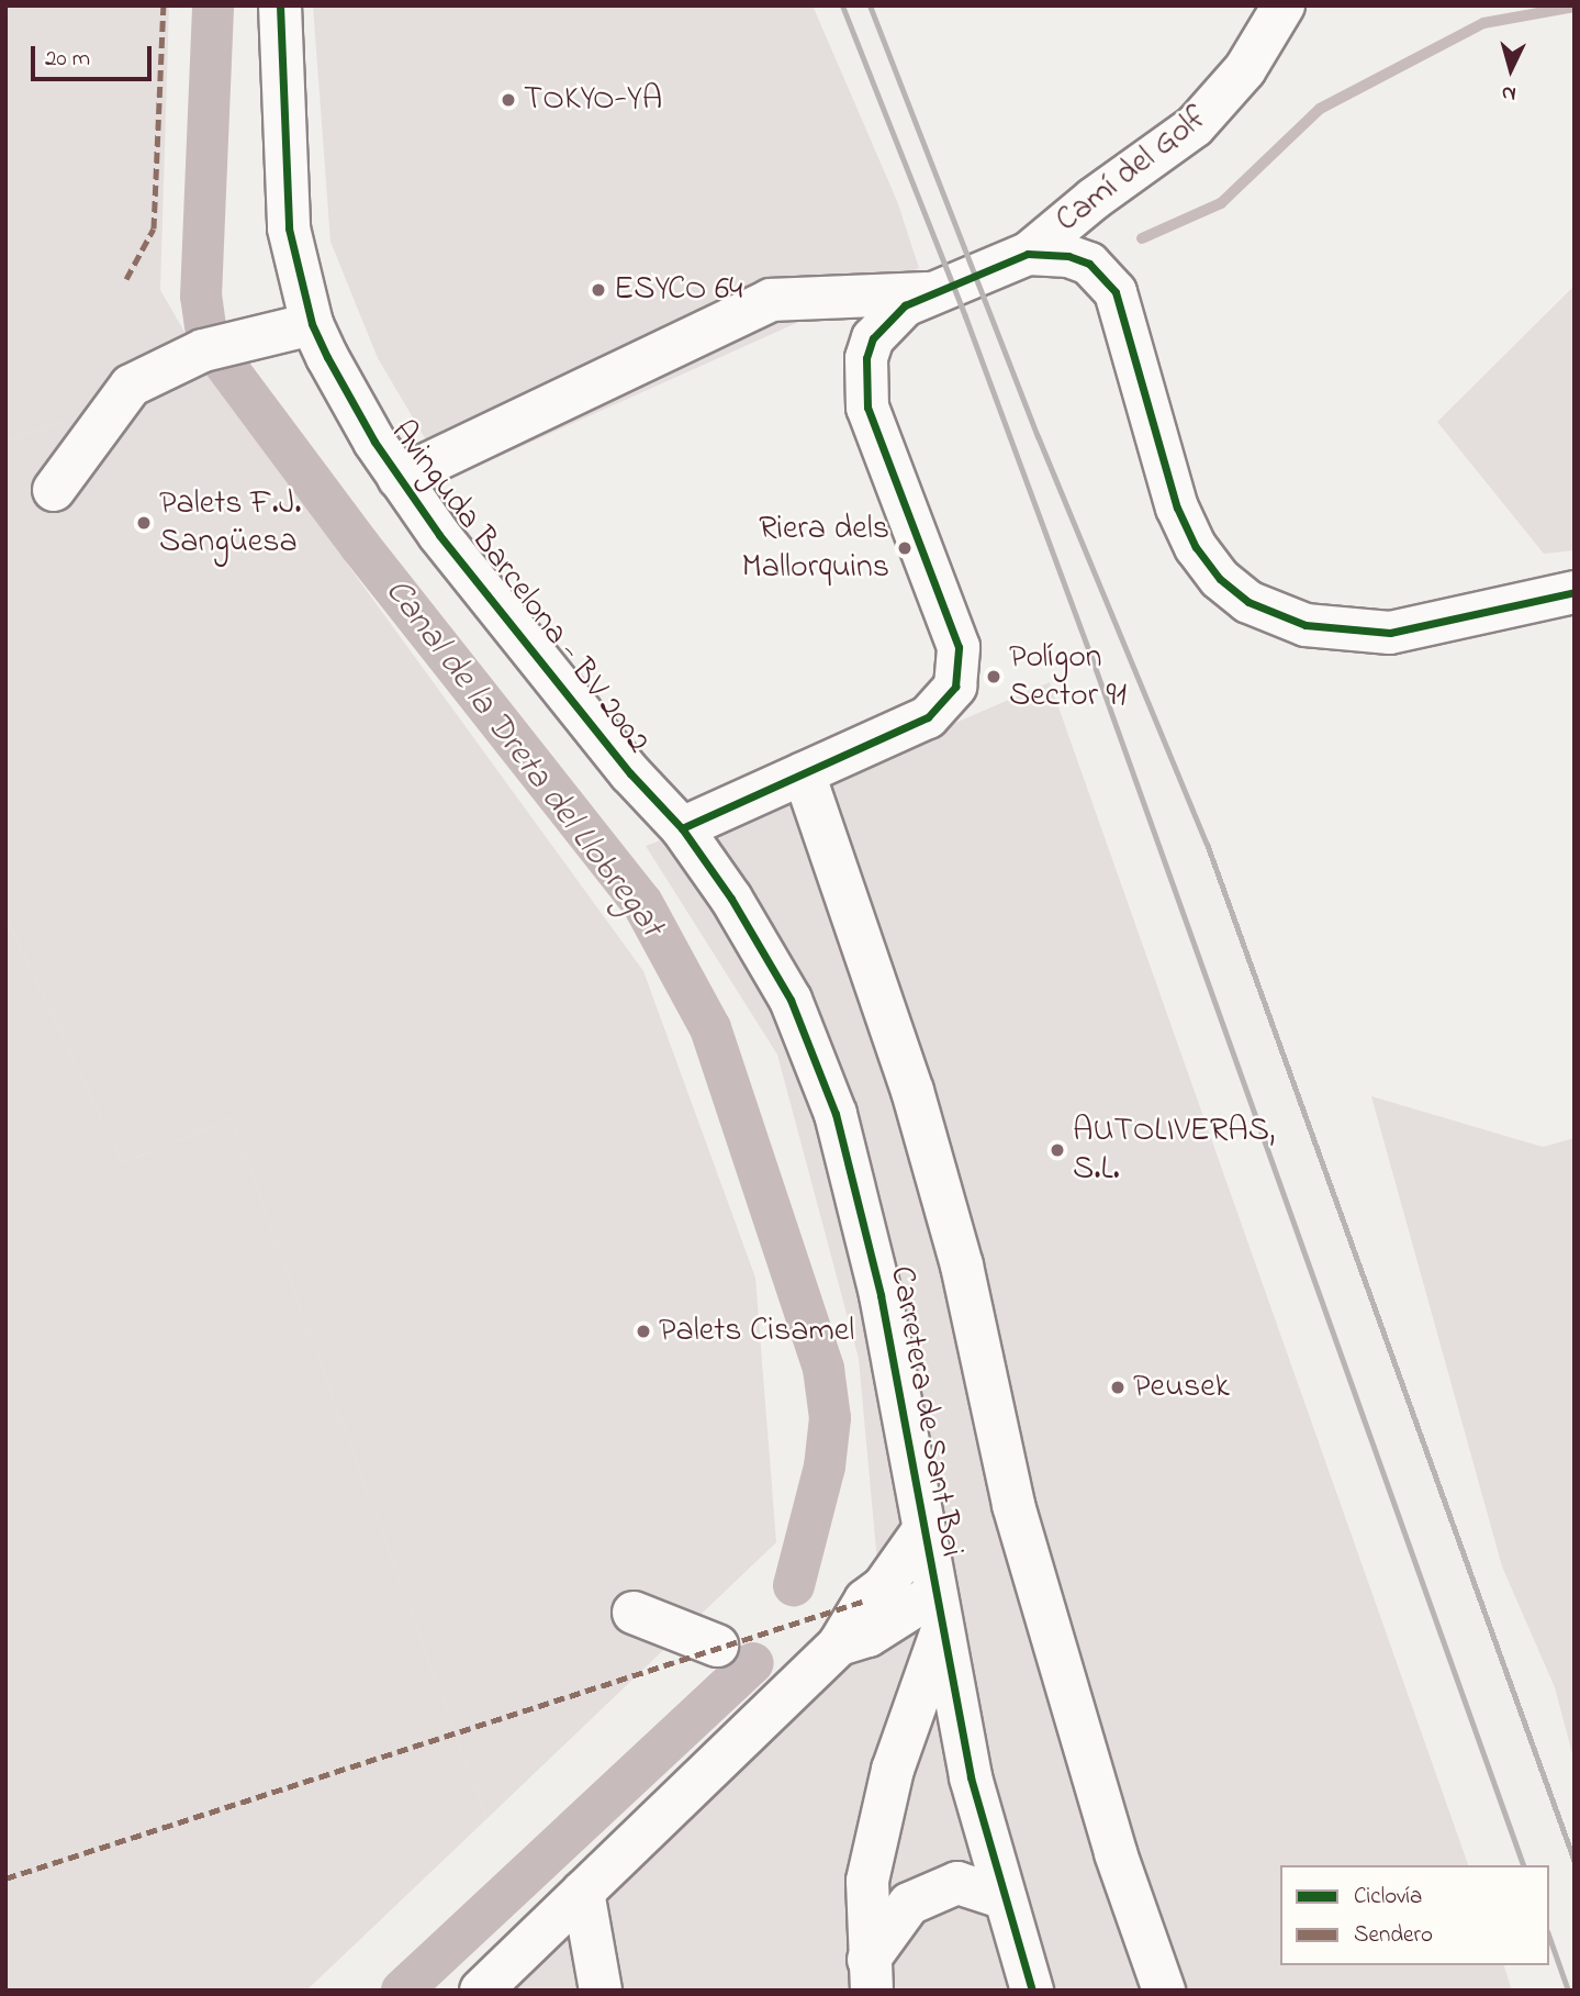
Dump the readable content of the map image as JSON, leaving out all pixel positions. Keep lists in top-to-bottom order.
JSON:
{
  "streets": {
    "street": ["Camí del Golf", "Avinguda Barcelona - BV 2002", "Carretera de Sant Boi"]
  },
  "crossings": [
    ["Avinguda Barcelona - BV 2002", "Carretera de Sant Boi"]
  ],
  "water": ["Canal de la Dreta del Llobregat"],
  "places": [
    "TOKYO-YA",
    "ESYCO 64",
    "Palets F.J. Sangüesa",
    "Riera dels Mallorquins",
    "Polígon Sector 91",
    "AUTOLIVERAS, S.L.",
    "Palets Cisamel",
    "Peusek"
  ],
  "legend": ["Ciclovía", "Sendero"],
  "scale_bar": "20 m",
  "north": "bottom"
}
